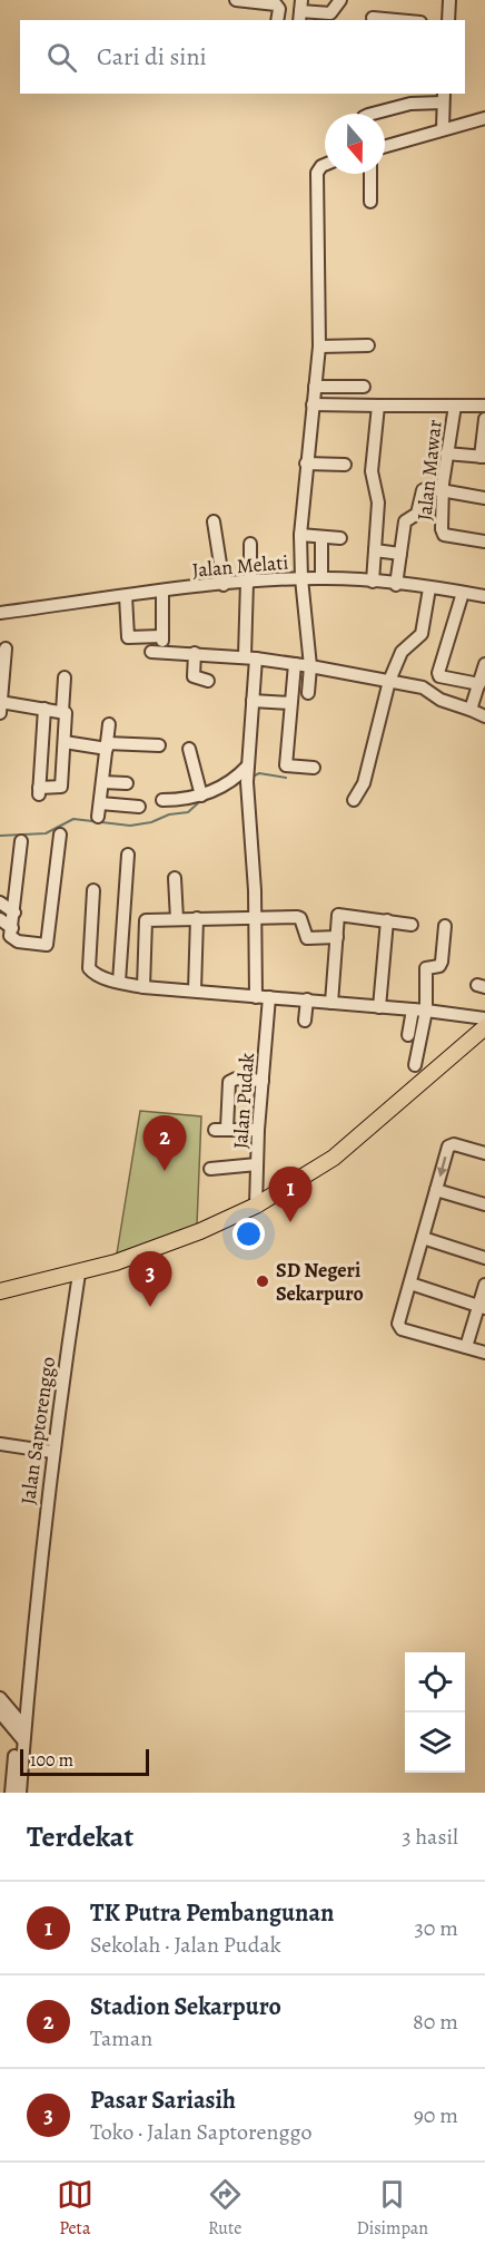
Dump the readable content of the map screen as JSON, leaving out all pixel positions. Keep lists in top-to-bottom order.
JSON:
{
  "streets": {
    "street": [
      "Jalan Mawar",
      "Jalan Melati",
      "Jalan Pudak",
      "Jalan Saptorenggo"
    ]
  },
  "places": ["SD Negeri Sekarpuro"],
  "scale_bar": "100 m",
  "north": "bottom",
  "page": {
    "search": "Cari di sini",
    "pins": ["2", "1", "3"],
    "scale": "100 m",
    "heading": ["Terdekat", "3 hasil"],
    "list": [
      {
        "mark": "1",
        "name": "TK Putra Pembangunan",
        "note": "Sekolah · Jalan Pudak",
        "value": "30 m"
      },
      {
        "mark": "2",
        "name": "Stadion Sekarpuro",
        "note": "Taman",
        "value": "80 m"
      },
      {
        "mark": "3",
        "name": "Pasar Sariasih",
        "note": "Toko · Jalan Saptorenggo",
        "value": "90 m"
      }
    ],
    "nav": ["Peta", "Rute", "Disimpan"]
  }
}
